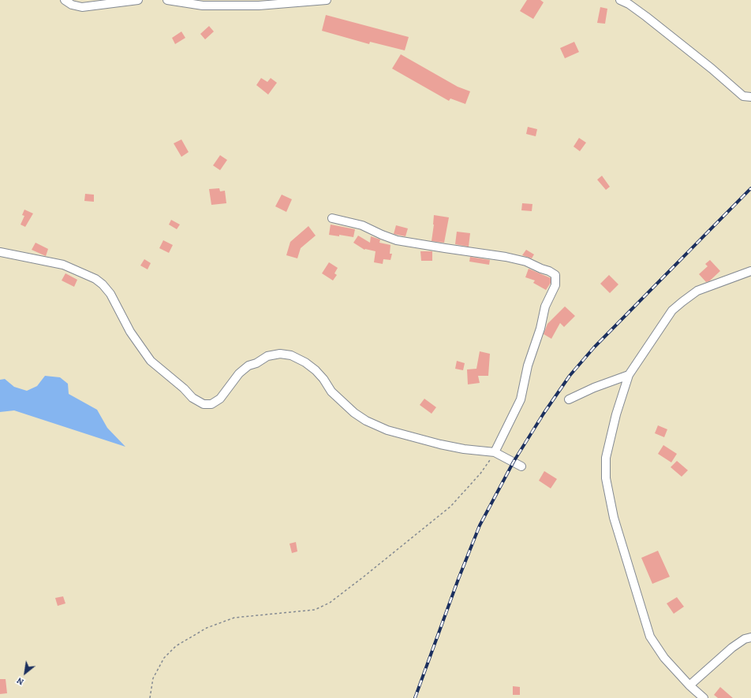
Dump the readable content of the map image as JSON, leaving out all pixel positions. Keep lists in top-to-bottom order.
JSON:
{
  "north": "bottom left"
}
